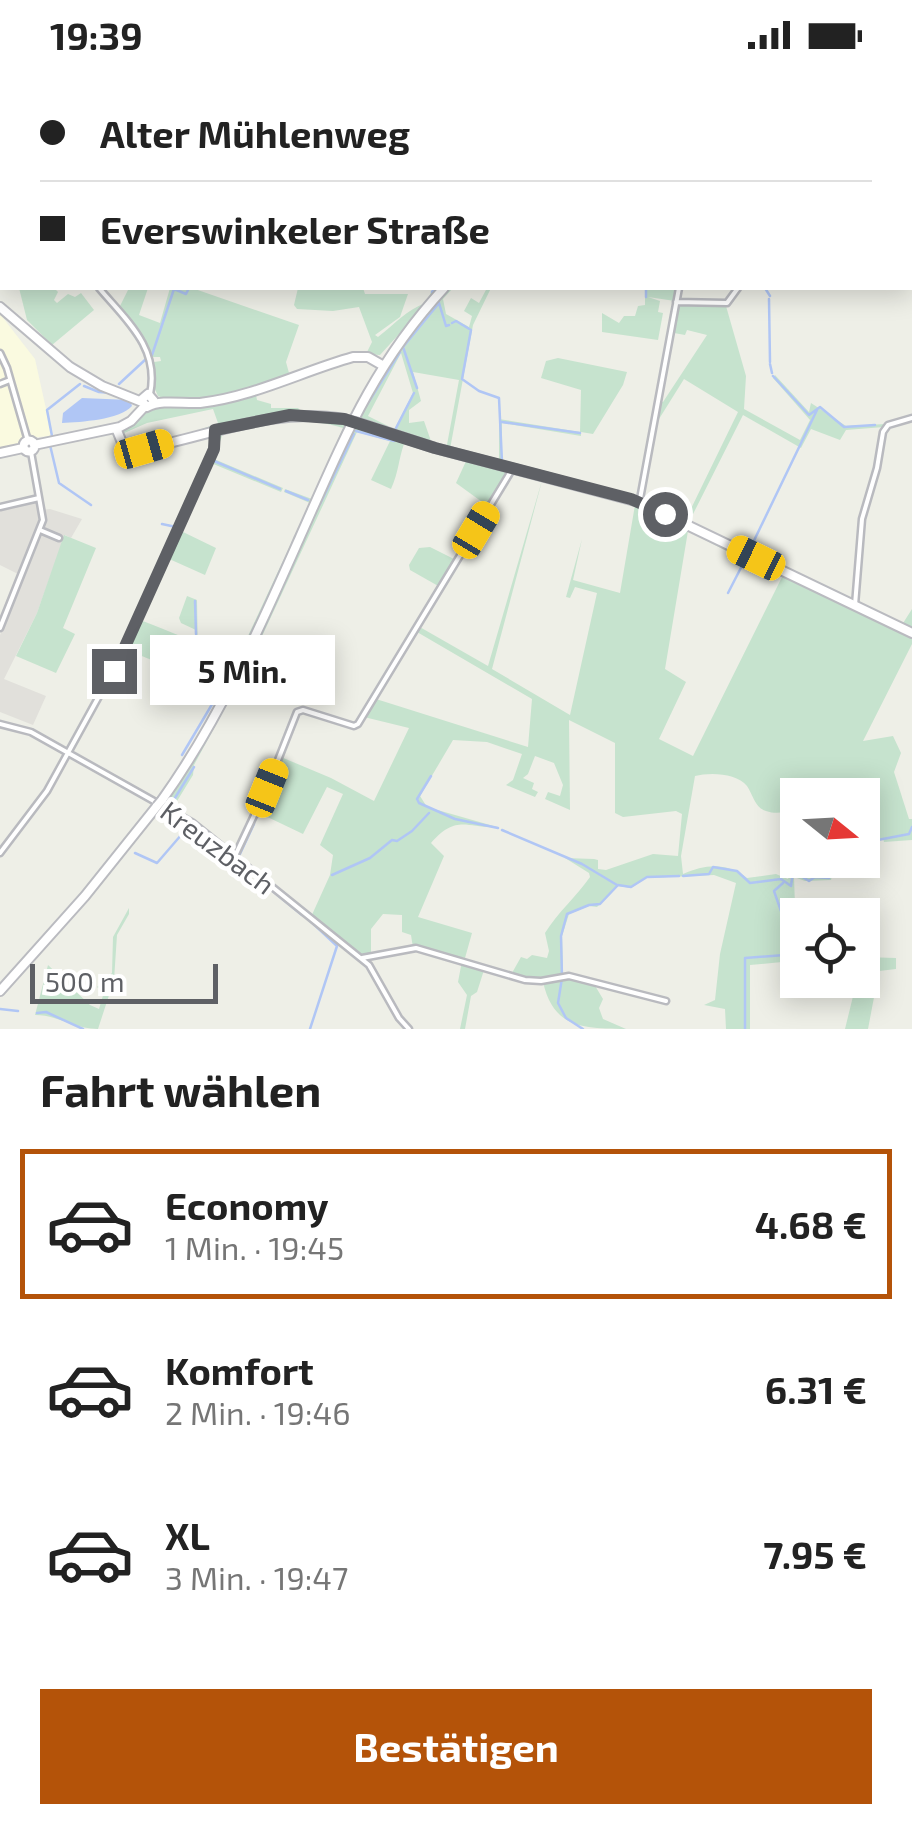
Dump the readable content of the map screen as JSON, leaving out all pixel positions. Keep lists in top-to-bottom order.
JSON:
{
  "streets": {
    "street": ["Kreuzbach"]
  },
  "scale_bar": "500 m",
  "north": "right",
  "page": {
    "status": "19:39",
    "banner": ["Alter Mühlenweg", "Everswinkeler Straße"],
    "bubble": "5 Min.",
    "scale": "500 m",
    "heading": "Fahrt wählen",
    "list": [
      {
        "name": "Economy",
        "note": "1 Min. · 19:45",
        "value": "4.68 €"
      },
      {
        "name": "Komfort",
        "note": "2 Min. · 19:46",
        "value": "6.31 €"
      },
      {
        "name": "XL",
        "note": "3 Min. · 19:47",
        "value": "7.95 €"
      }
    ],
    "buttons": "Bestätigen"
  }
}
